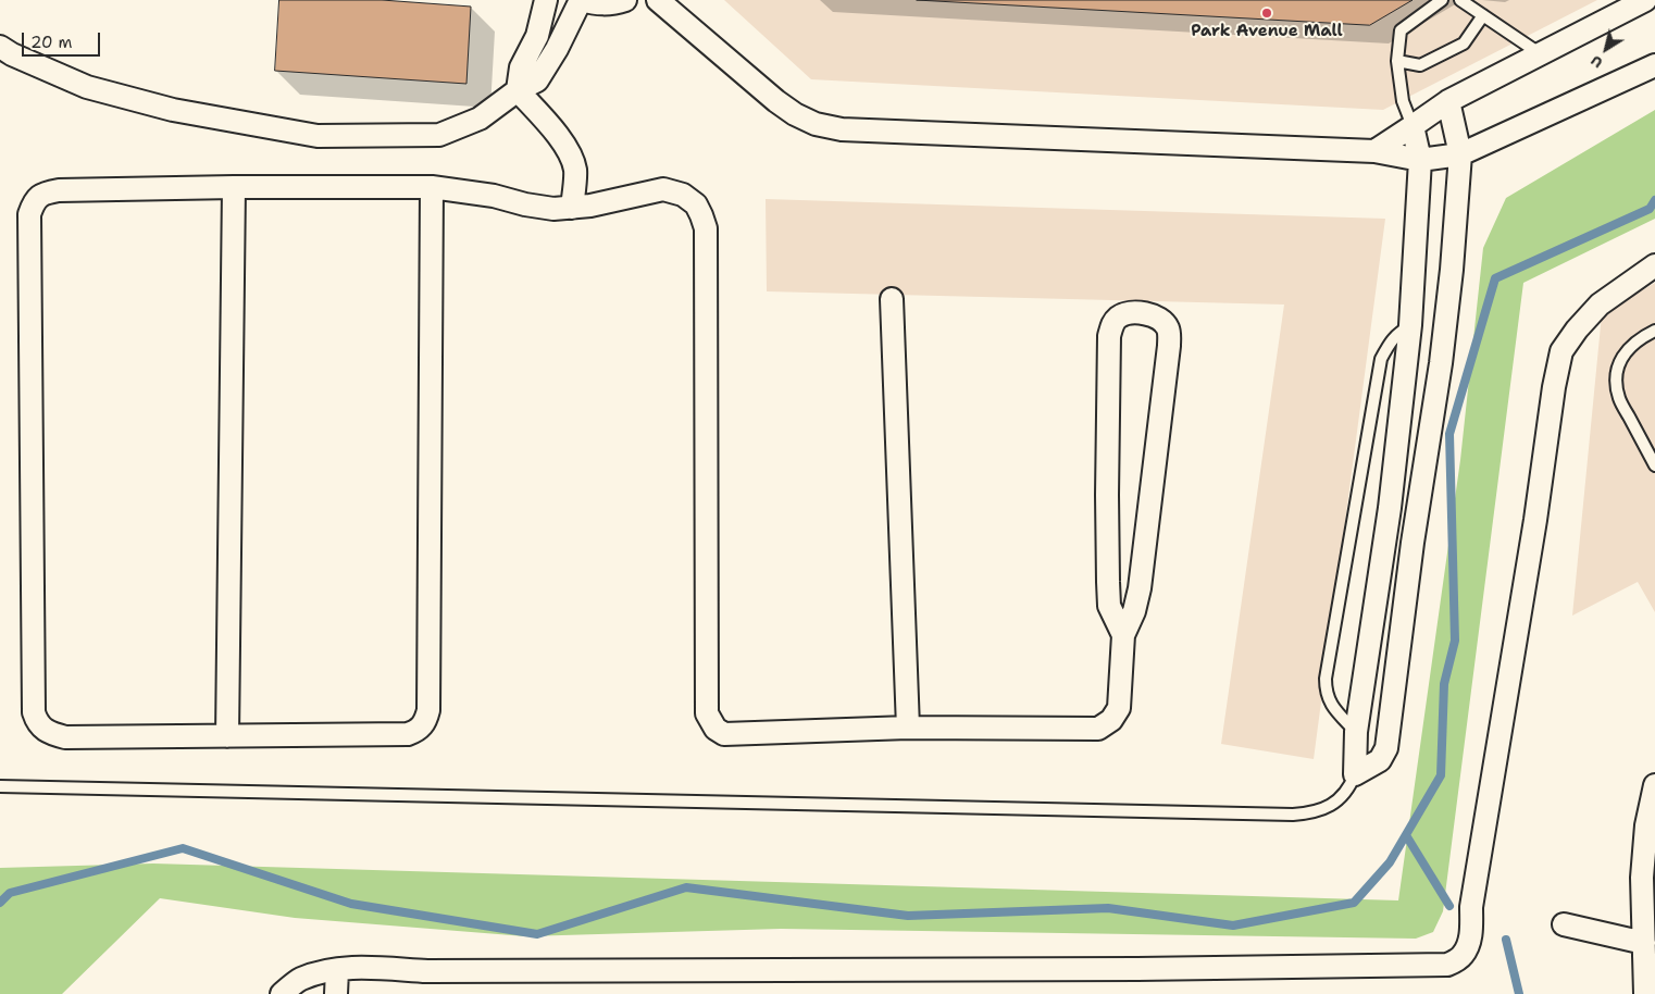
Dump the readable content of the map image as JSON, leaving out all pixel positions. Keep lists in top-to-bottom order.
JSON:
{
  "places": ["Park Avenue Mall"],
  "scale_bar": "20 m",
  "north": "bottom left"
}
